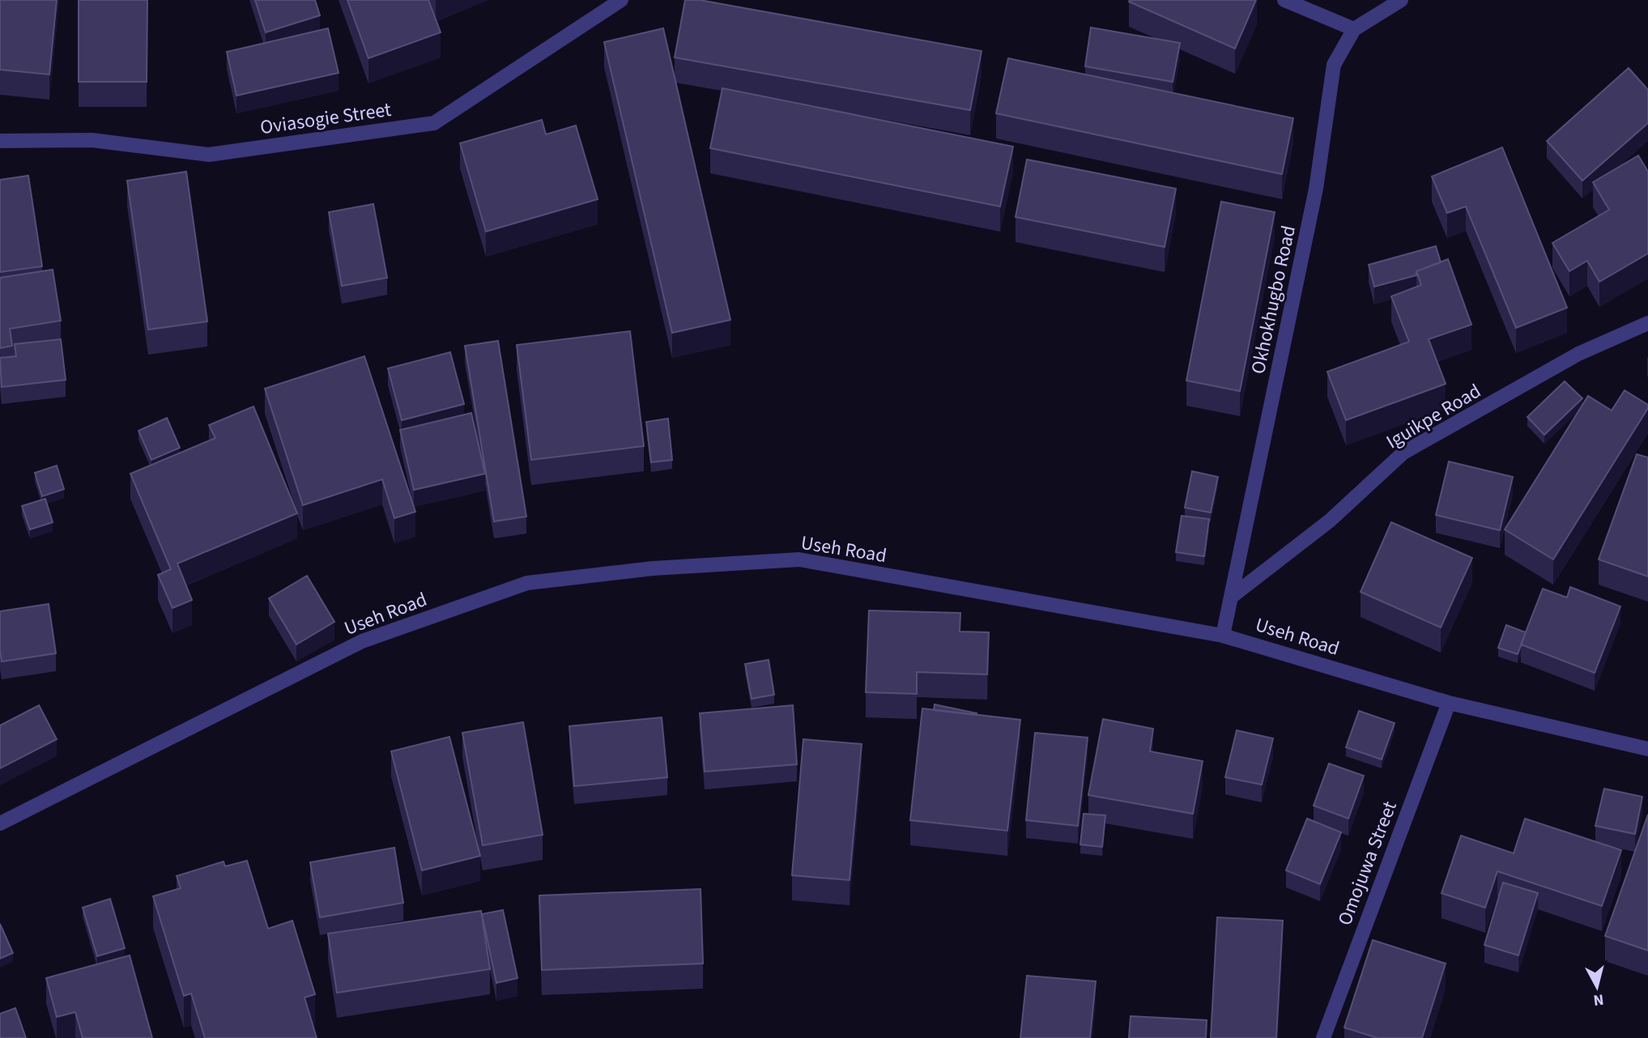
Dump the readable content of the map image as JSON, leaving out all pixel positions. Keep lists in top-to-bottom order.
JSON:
{
  "streets": {
    "street": [
      "Oviasogie Street",
      "Okhokhugbo Road",
      "Iguikpe Road",
      "Useh Road",
      "Omojuwa Street"
    ]
  },
  "crossings": [
    ["Okhokhugbo Road", "Iguikpe Road"],
    ["Okhokhugbo Road", "Useh Road"],
    ["Useh Road", "Omojuwa Street"]
  ],
  "north": "bottom"
}
